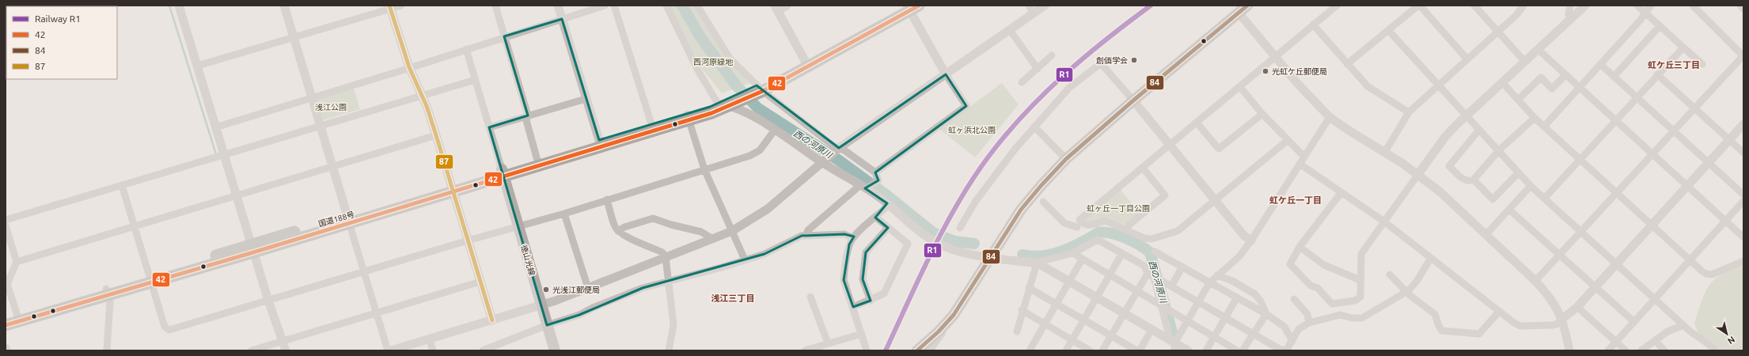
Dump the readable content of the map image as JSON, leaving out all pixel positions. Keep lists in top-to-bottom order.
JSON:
{
  "streets": {
    "highway": ["国道188号"],
    "main road": ["徳山光線"]
  },
  "crossings": [
    ["国道188号", "徳山光線"]
  ],
  "districts": ["虹ケ丘三丁目", "虹ケ丘一丁目", "浅江三丁目"],
  "water": ["西の河原川"],
  "parks": [
    "西河原緑地",
    "浅江公園",
    "虹ヶ浜北公園",
    "虹ヶ丘一丁目公園"
  ],
  "places": ["創価学会", "光虹ケ丘郵便局", "光浅江郵便局"],
  "lines": [
    "rail line R1",
    "transit line 42",
    "transit line 84",
    "transit line 87"
  ],
  "legend": [
    "Railway R1",
    "42",
    "84",
    "87"
  ],
  "north": "bottom right"
}
